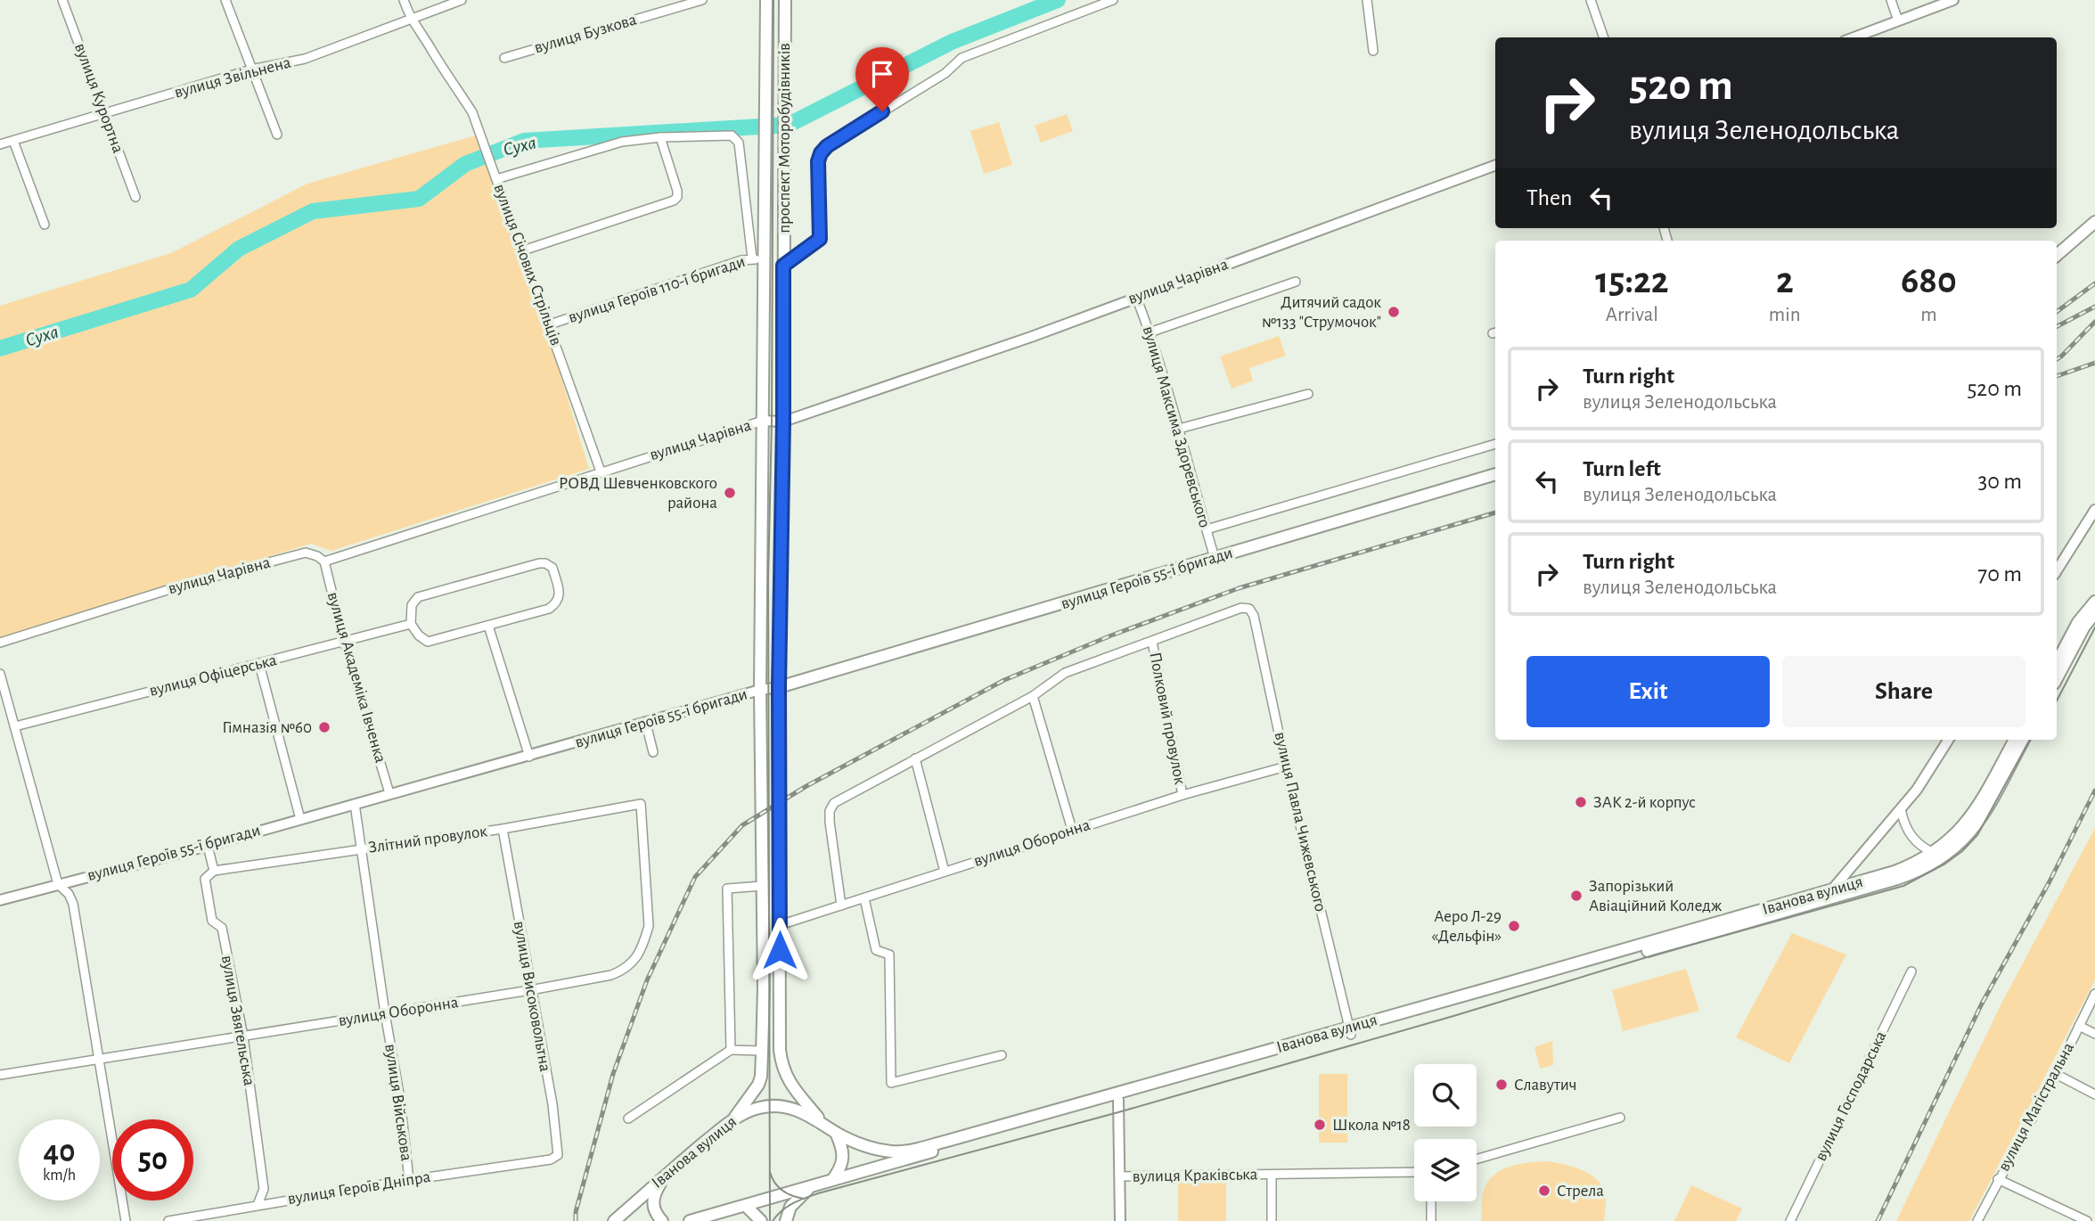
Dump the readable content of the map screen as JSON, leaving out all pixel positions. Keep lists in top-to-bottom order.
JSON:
{
  "streets": {
    "main road": ["проспект Моторобудівників", "вулиця Героїв 55-ї бригади", "Іванова вулиця"],
    "street": [
      "вулиця Бузкова",
      "вулиця Звільнена",
      "вулиця Курортна",
      "вулиця Січових Стрільців",
      "вулиця Чарівна",
      "вулиця Героїв 110-ї бригади",
      "вулиця Максима Здоревського",
      "вулиця Офіцерська",
      "вулиця Академіка Івченка",
      "Полковий провулок",
      "вулиця Павла Чижевського",
      "Злітний провулок",
      "вулиця Оборонна",
      "вулиця Високовольтна",
      "вулиця Звягельська",
      "вулиця Господарська",
      "вулиця Військова",
      "вулиця Магістральна",
      "вулиця Краківська",
      "вулиця Героїв Дніпра"
    ]
  },
  "crossings": [
    ["вулиця Звільнена", "вулиця Курортна"],
    ["вулиця Звільнена", "вулиця Січових Стрільців"],
    ["проспект Моторобудівників", "вулиця Чарівна"],
    ["проспект Моторобудівників", "вулиця Героїв 110-ї бригади"],
    ["проспект Моторобудівників", "вулиця Героїв 55-ї бригади"],
    ["проспект Моторобудівників", "вулиця Оборонна"],
    ["проспект Моторобудівників", "Іванова вулиця"],
    ["вулиця Січових Стрільців", "вулиця Чарівна"],
    ["вулиця Січових Стрільців", "вулиця Героїв 110-ї бригади"],
    ["вулиця Чарівна", "вулиця Максима Здоревського"],
    ["вулиця Чарівна", "вулиця Академіка Івченка"],
    ["вулиця Максима Здоревського", "вулиця Героїв 55-ї бригади"],
    ["вулиця Героїв 55-ї бригади", "вулиця Академіка Івченка"],
    ["вулиця Героїв 55-ї бригади", "вулиця Звягельська"],
    ["вулиця Героїв 55-ї бригади", "вулиця Військова"],
    ["вулиця Офіцерська", "вулиця Академіка Івченка"],
    ["Полковий провулок", "вулиця Павла Чижевського"],
    ["Полковий провулок", "вулиця Оборонна"],
    ["вулиця Павла Чижевського", "вулиця Оборонна"],
    ["вулиця Павла Чижевського", "Іванова вулиця"],
    ["Злітний провулок", "вулиця Оборонна"],
    ["Злітний провулок", "вулиця Високовольтна"],
    ["Злітний провулок", "вулиця Звягельська"],
    ["Злітний провулок", "вулиця Військова"],
    ["вулиця Оборонна", "вулиця Високовольтна"],
    ["вулиця Оборонна", "вулиця Звягельська"],
    ["вулиця Оборонна", "вулиця Військова"],
    ["вулиця Високовольтна", "вулиця Героїв Дніпра"],
    ["вулиця Звягельська", "вулиця Героїв Дніпра"],
    ["вулиця Військова", "вулиця Героїв Дніпра"]
  ],
  "water": ["Суха"],
  "places": [
    "Дитячий садок №133 \"Струмочок\"",
    "РОВД Шевченковского района",
    "Гімназія №60",
    "ЗАК 2-й корпус",
    "Запорізький Авіаційний Коледж",
    "Аеро Л-29 «Дельфін»",
    "Славутич",
    "Школа №18",
    "Стрела"
  ],
  "page": {
    "turn": ["520 m", "вулиця Зеленодольська"],
    "then": "Then",
    "eta": [
      "15:22",
      "Arrival",
      "2",
      "min",
      "680",
      "m"
    ],
    "list": [
      {
        "name": "Turn right",
        "note": "вулиця Зеленодольська",
        "value": "520 m"
      },
      {
        "name": "Turn left",
        "note": "вулиця Зеленодольська",
        "value": "30 m"
      },
      {
        "name": "Turn right",
        "note": "вулиця Зеленодольська",
        "value": "70 m"
      }
    ],
    "buttons": ["Exit", "Share"],
    "speed": "40 km/h",
    "limit": "50"
  }
}
